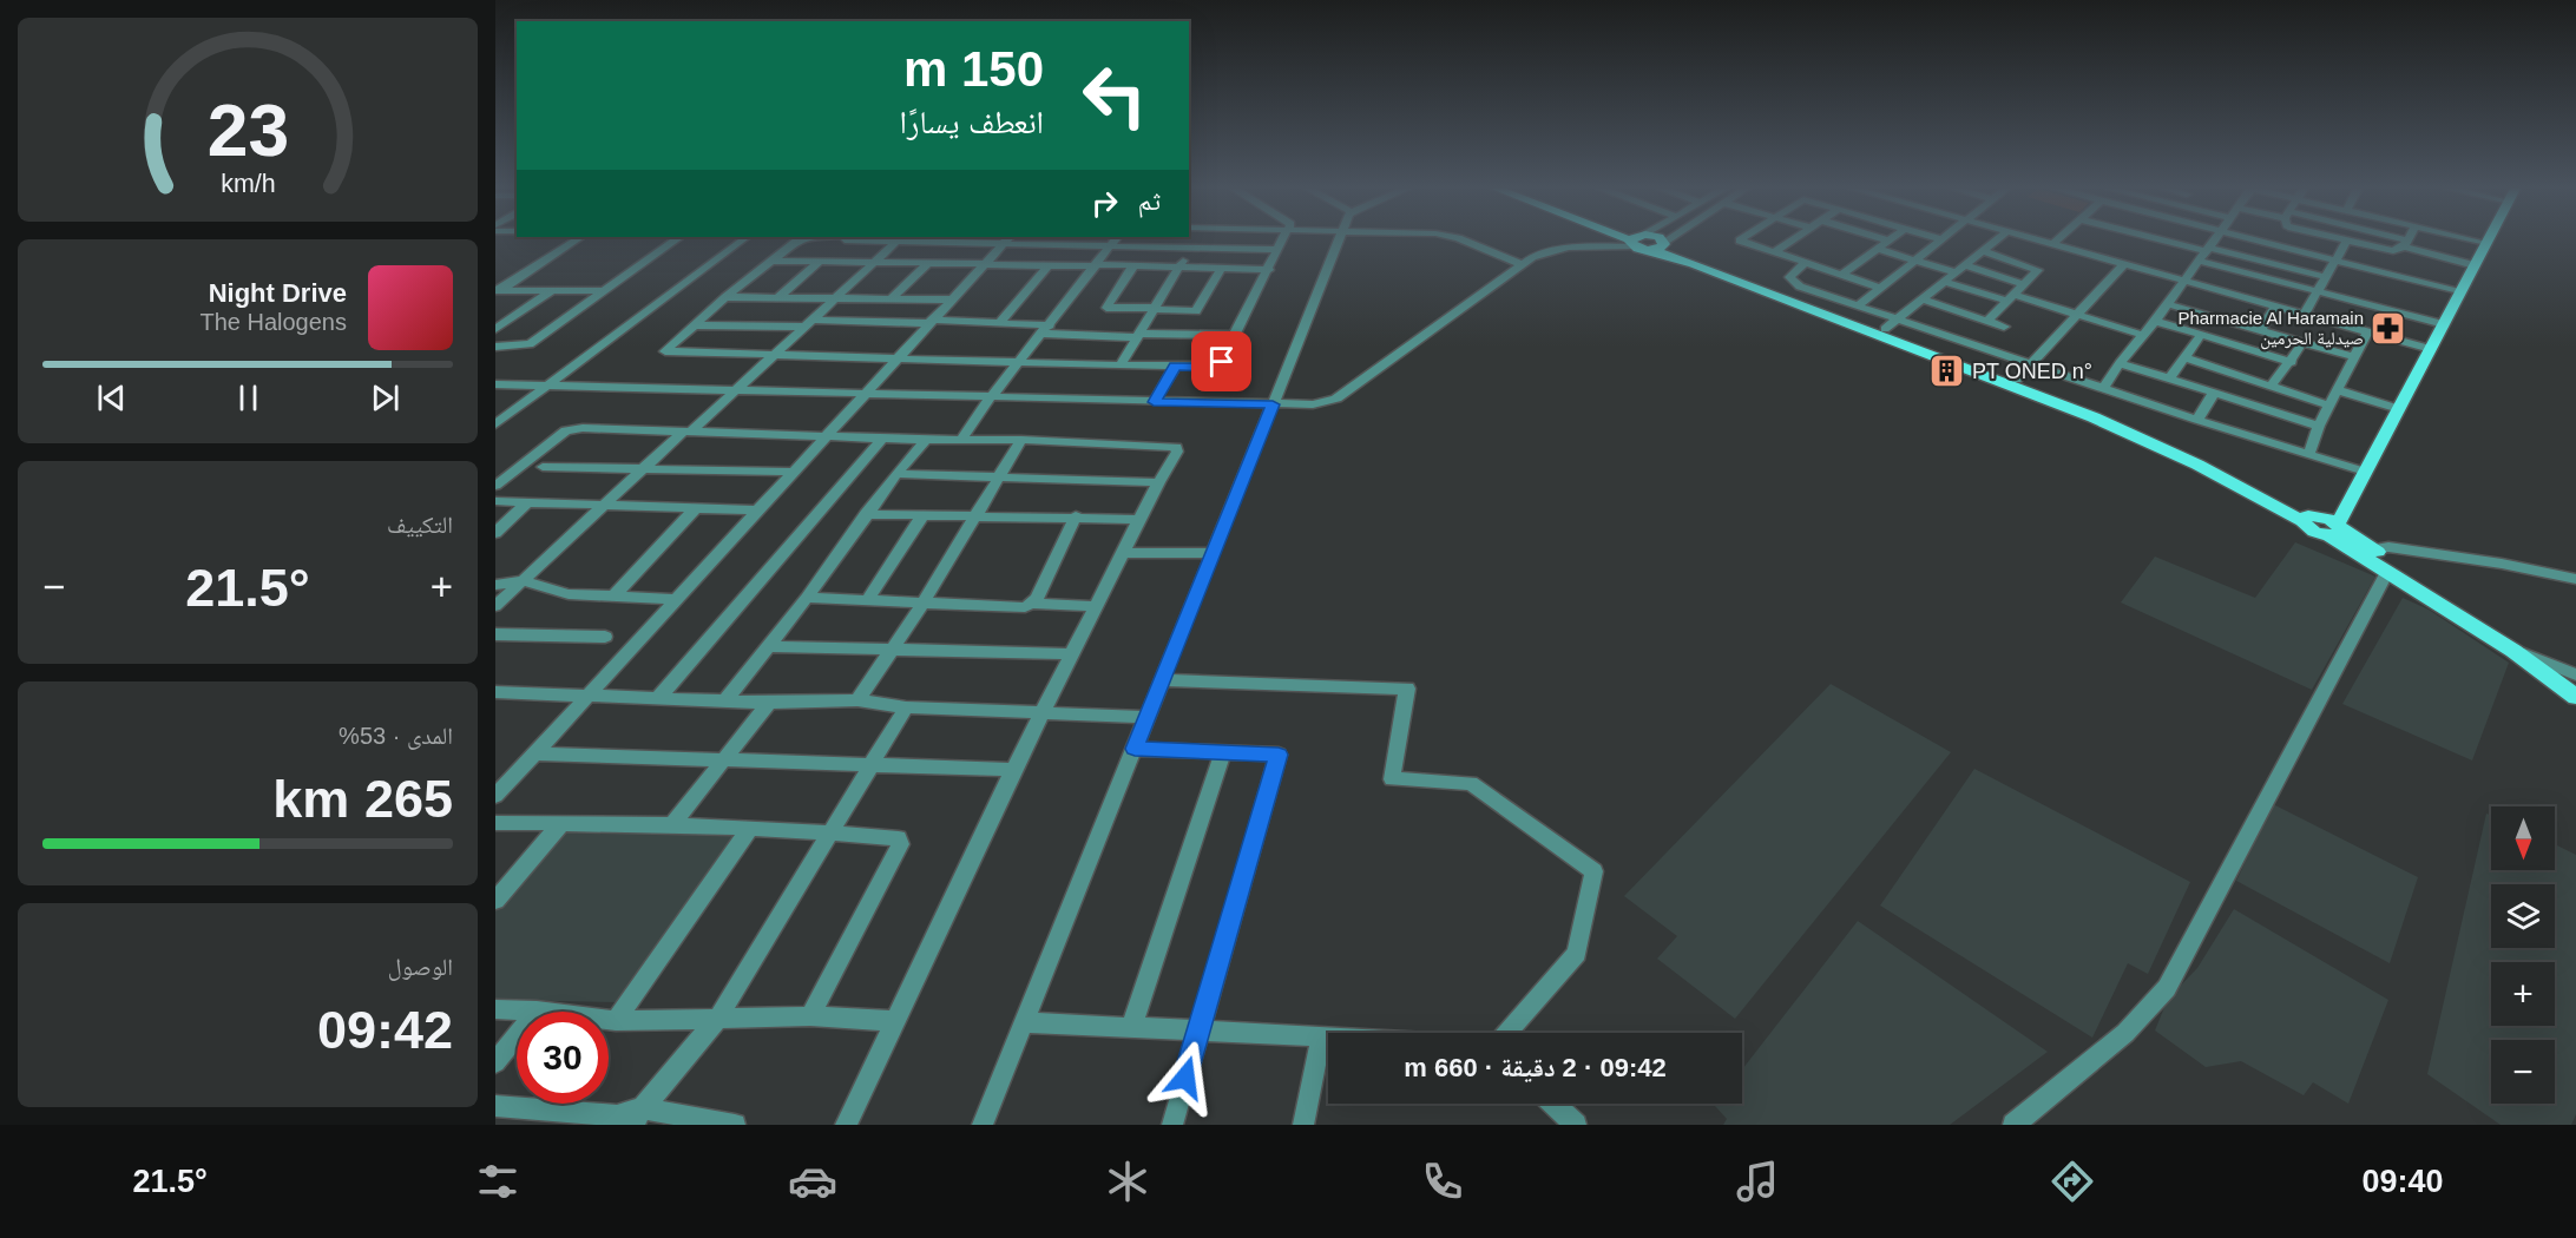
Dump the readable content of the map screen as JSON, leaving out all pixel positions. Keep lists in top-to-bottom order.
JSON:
{
  "places": {
    "pharmacy": ["Pharmacie Al Haramain صيدلية الحرمين"],
    "building": ["PT ONED n°"]
  },
  "north": "bottom",
  "page": {
    "turn": ["150 m", "انعطف يسارًا"],
    "then": "ثم",
    "song": ["Night Drive", "The Halogens"],
    "tile": [
      "التكييف",
      ["المدى · 53%", "265 km"],
      ["الوصول", "09:42"]
    ],
    "heat": ["−", "21.5°", "+"],
    "map_buttons": ["+", "−"],
    "limit": "30",
    "trip": "09:42 · 2 دقيقة · 660 m",
    "tabs": ["09:40", "21.5°"],
    "gauge": ["23", "km/h"]
  }
}
